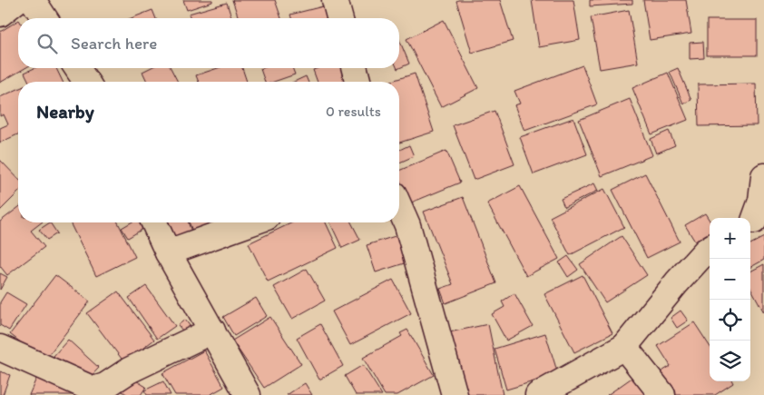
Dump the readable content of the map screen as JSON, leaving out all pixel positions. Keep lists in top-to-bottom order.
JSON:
{
  "page": {
    "search": "Search here",
    "heading": ["Nearby", "0 results"],
    "map_buttons": ["+", "−"]
  }
}
